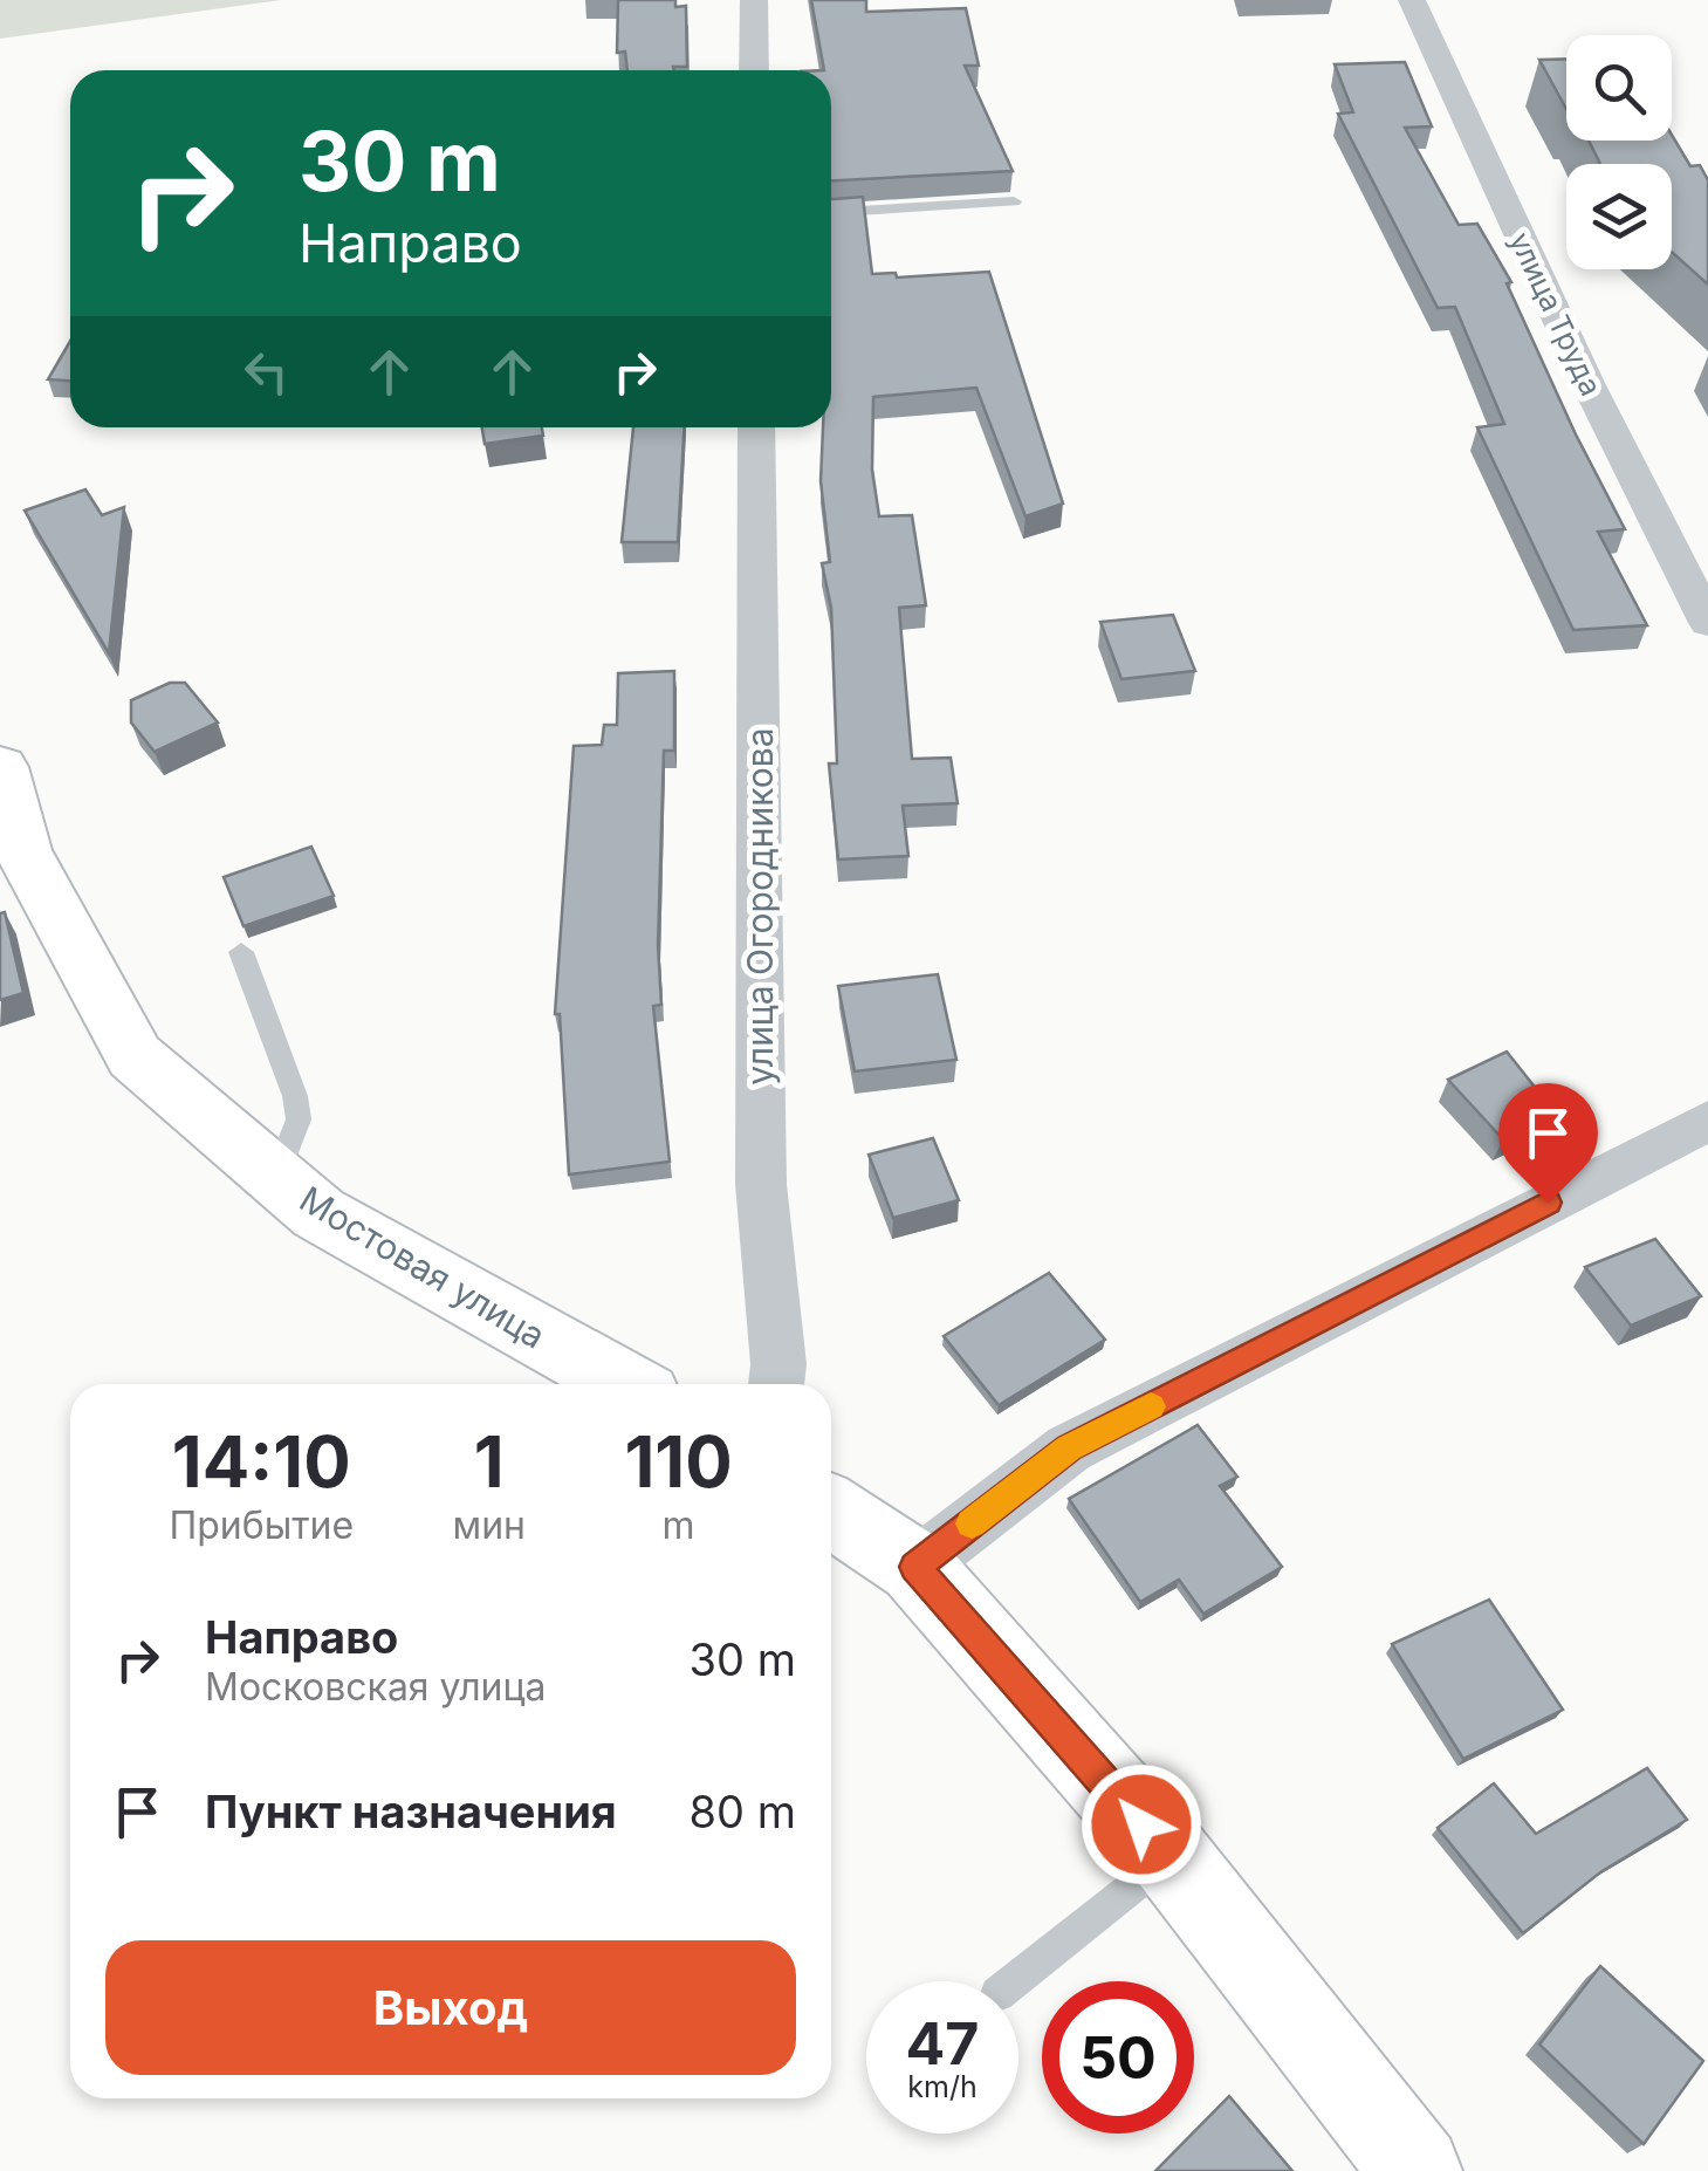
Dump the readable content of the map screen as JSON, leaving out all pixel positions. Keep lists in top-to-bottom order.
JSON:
{
  "streets": {
    "main road": ["Мостовая улица"],
    "street": ["улица Труда", "улица Огородникова"]
  },
  "page": {
    "turn": ["30 m", "Направо"],
    "eta": [
      "14:10",
      "Прибытие",
      "1",
      "мин",
      "110",
      "m"
    ],
    "list": [
      {
        "name": "Направо",
        "note": "Московская улица",
        "value": "30 m"
      },
      {
        "name": "Пункт назначения",
        "value": "80 m"
      }
    ],
    "buttons": "Выход",
    "speed": "47 km/h",
    "limit": "50"
  }
}
